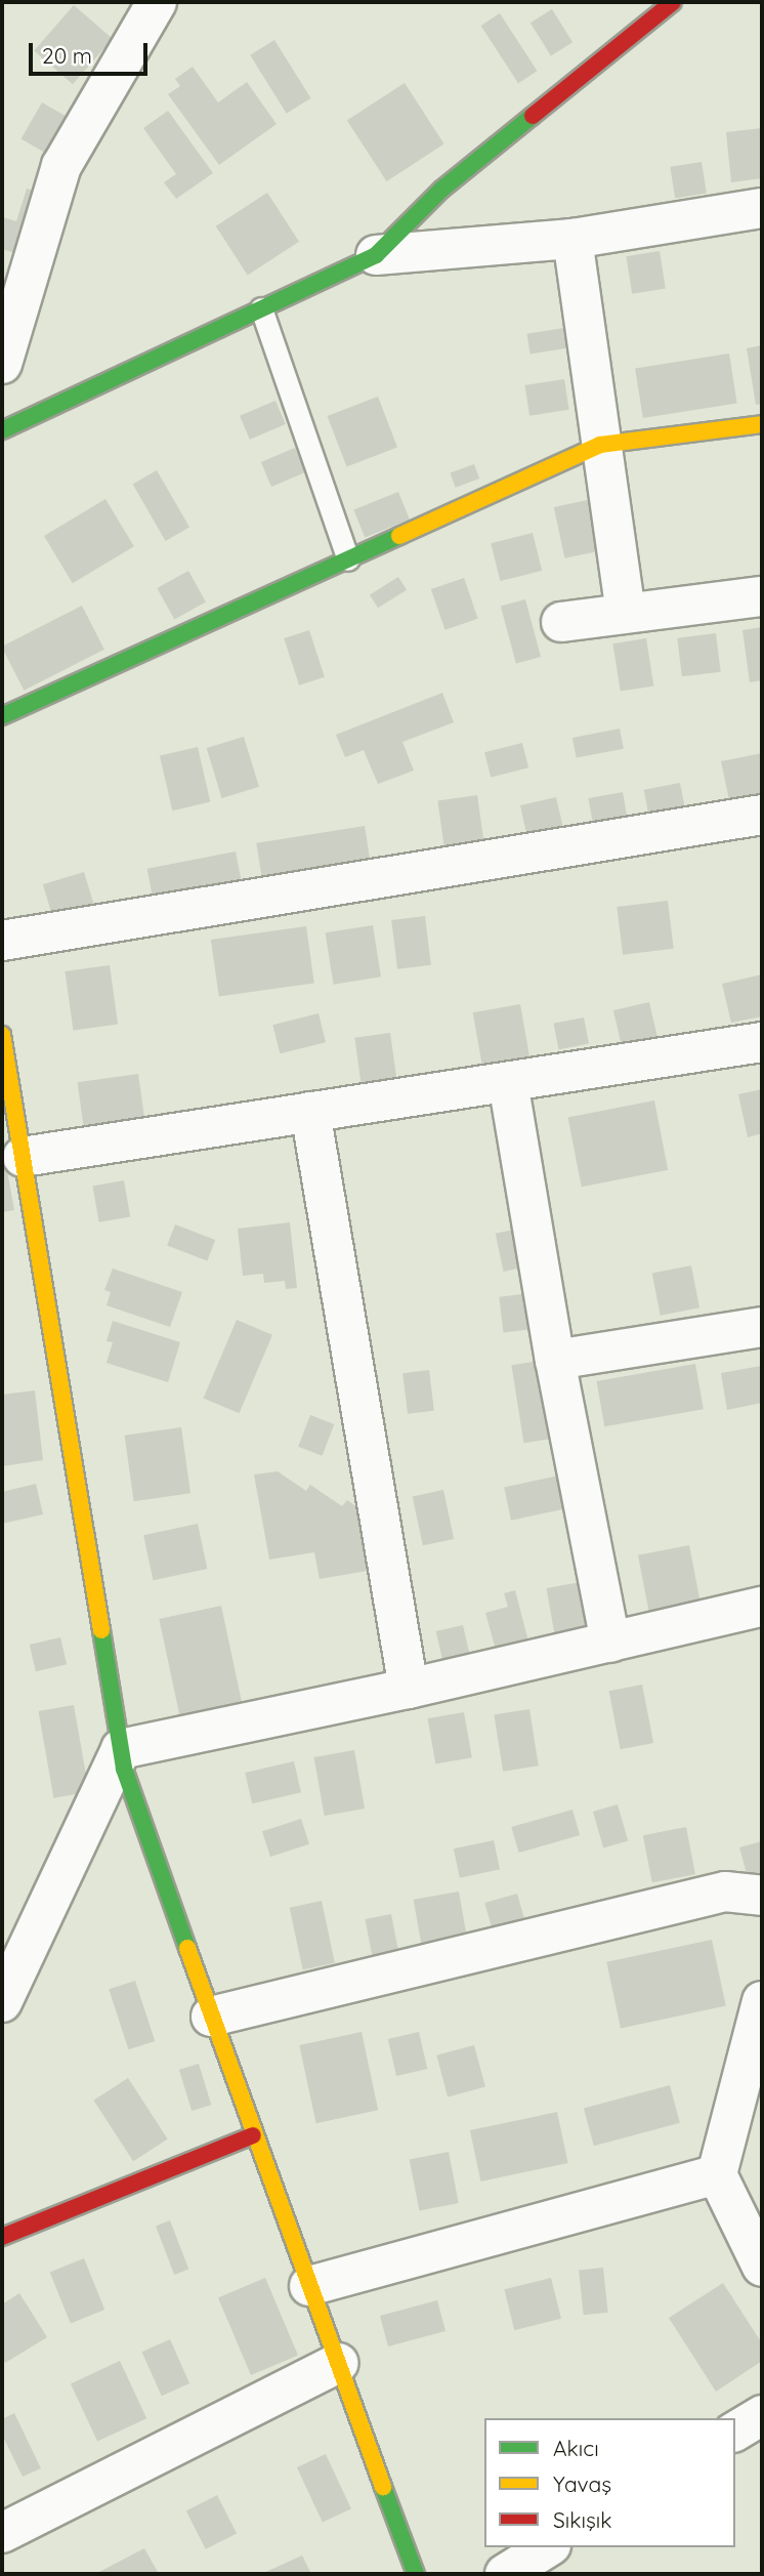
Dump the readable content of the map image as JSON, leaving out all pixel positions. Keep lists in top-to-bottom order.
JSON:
{
  "legend": ["Akıcı", "Yavaş", "Sıkışık"],
  "scale_bar": "20 m"
}
